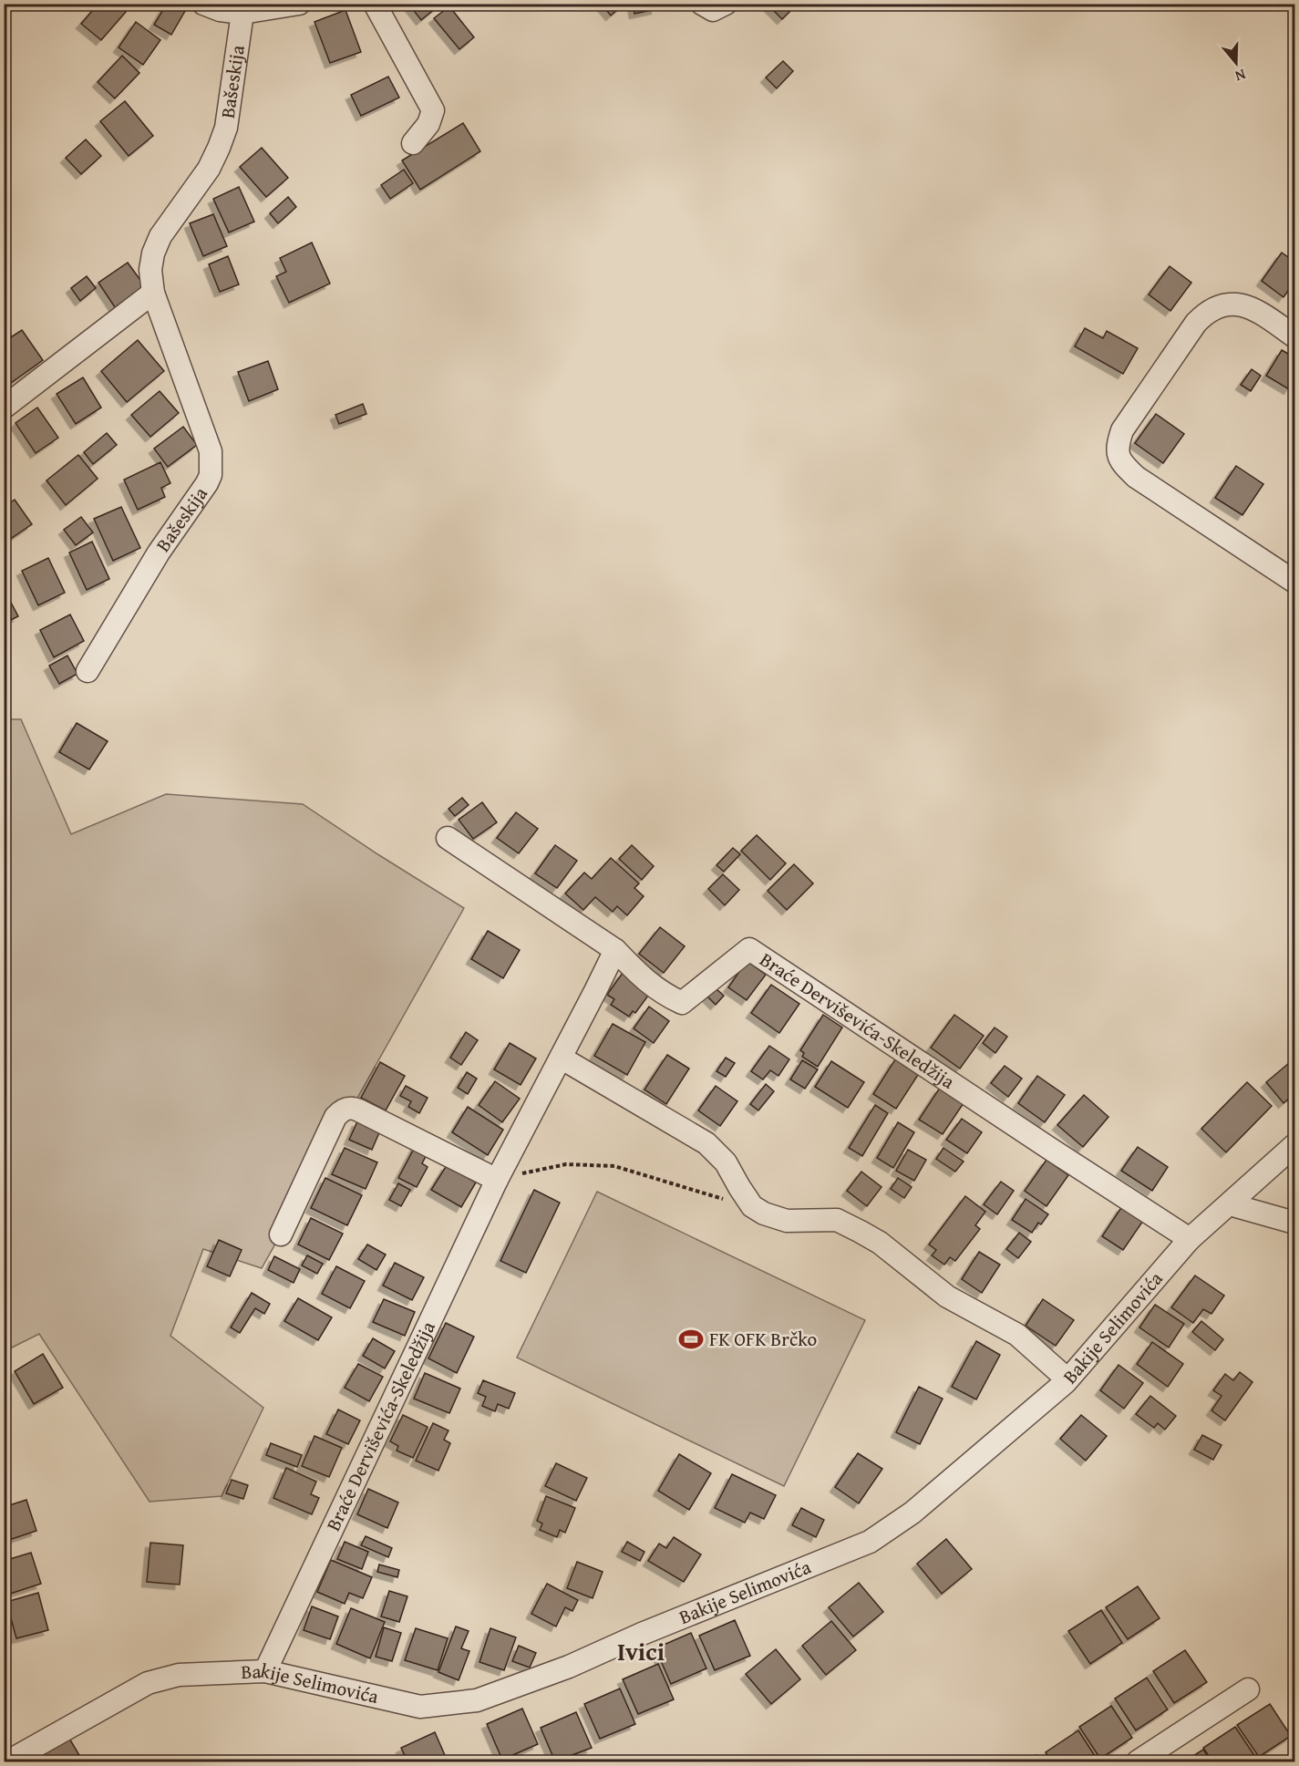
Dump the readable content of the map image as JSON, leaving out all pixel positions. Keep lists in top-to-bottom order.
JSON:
{
  "streets": {
    "street": ["Bašeskija", "Braće Derviševića-Skeledžija", "Bakije Selimovića"]
  },
  "crossings": [
    ["Braće Derviševića-Skeledžija", "Bakije Selimovića"]
  ],
  "districts": ["Ivici"],
  "places": {
    "sports": ["FK OFK Brčko"]
  },
  "north": "bottom"
}
